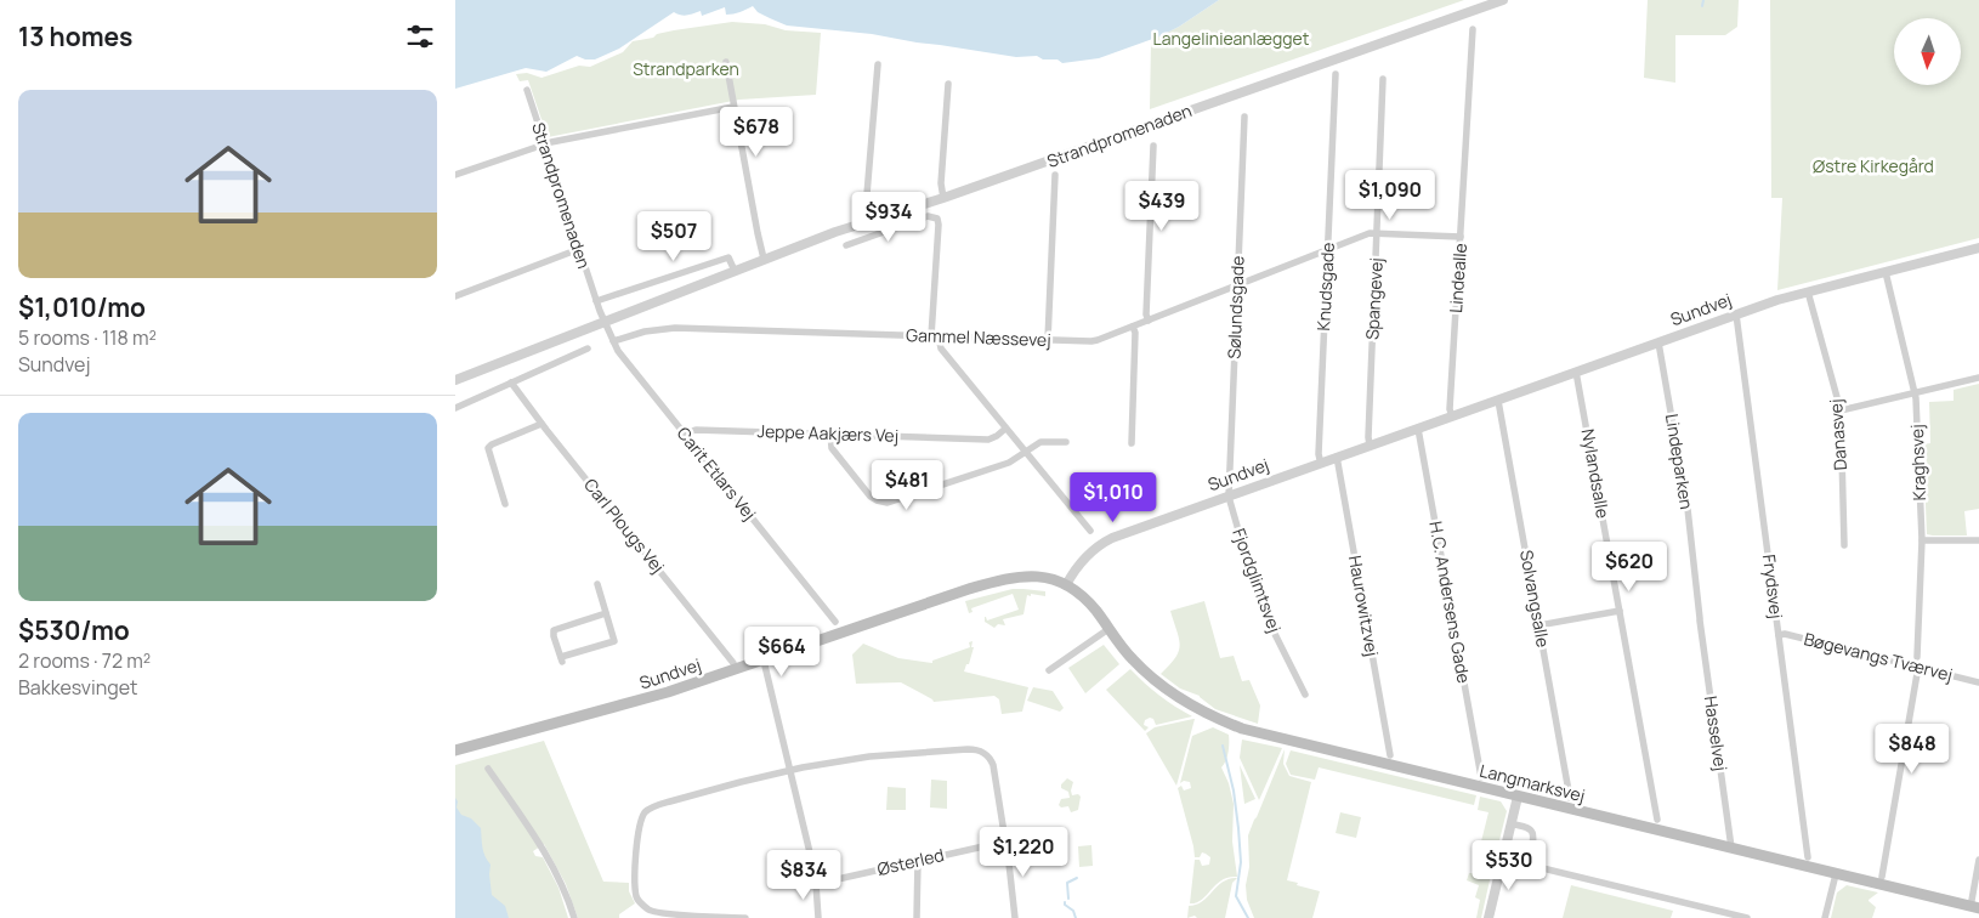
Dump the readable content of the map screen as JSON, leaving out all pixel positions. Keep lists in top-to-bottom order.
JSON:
{
  "streets": {
    "main road": ["Sundvej", "Langmarksvej"],
    "street": [
      "Strandpromenaden",
      "Lindealle",
      "Knudsgade",
      "Spangevej",
      "Sølundsgade",
      "Gammel Næssevej",
      "Jeppe Aakjærs Vej",
      "Danasvej",
      "Lindeparken",
      "Kraghsvej",
      "Carit Etlars Vej",
      "Nylandsalle",
      "Carl Plougs Vej",
      "Fjordglimtsvej",
      "Frydsvej",
      "Solvangsalle",
      "H.C. Andersens Gade",
      "Haurowitzvej",
      "Bøgevangs Tværvej",
      "Hasselvej",
      "Østerled"
    ]
  },
  "crossings": [
    ["Strandpromenaden", "Carit Etlars Vej"],
    ["Lindealle", "Sundvej"],
    ["Knudsgade", "Sundvej"],
    ["Knudsgade", "Gammel Næssevej"],
    ["Spangevej", "Sundvej"],
    ["Spangevej", "Gammel Næssevej"],
    ["Sølundsgade", "Sundvej"],
    ["Sølundsgade", "Gammel Næssevej"],
    ["Sølundsgade", "Fjordglimtsvej"],
    ["Sundvej", "Danasvej"],
    ["Sundvej", "Lindeparken"],
    ["Sundvej", "Kraghsvej"],
    ["Sundvej", "Nylandsalle"],
    ["Sundvej", "Carl Plougs Vej"],
    ["Sundvej", "Fjordglimtsvej"],
    ["Sundvej", "Frydsvej"],
    ["Sundvej", "Solvangsalle"],
    ["Sundvej", "H.C. Andersens Gade"],
    ["Sundvej", "Haurowitzvej"],
    ["Sundvej", "Langmarksvej"],
    ["Gammel Næssevej", "Carit Etlars Vej"],
    ["Jeppe Aakjærs Vej", "Carit Etlars Vej"],
    ["Lindeparken", "Hasselvej"],
    ["Frydsvej", "Bøgevangs Tværvej"],
    ["Hasselvej", "Langmarksvej"]
  ],
  "parks": ["Langelinieanlægget", "Strandparken", "Østre Kirkegård"],
  "north": "bottom",
  "page": {
    "heading": "13 homes",
    "list": [
      {
        "name": "$1,010/mo",
        "note": "5 rooms · 118 m² · Sundvej"
      },
      {
        "name": "$530/mo",
        "note": "2 rooms · 72 m² · Bakkesvinget"
      }
    ],
    "price": [
      "$678",
      "$1,090",
      "$439",
      "$934",
      "$507",
      "$481",
      "$1,010",
      "$620",
      "$664",
      "$848",
      "$1,220",
      "$530",
      "$834"
    ]
  }
}
